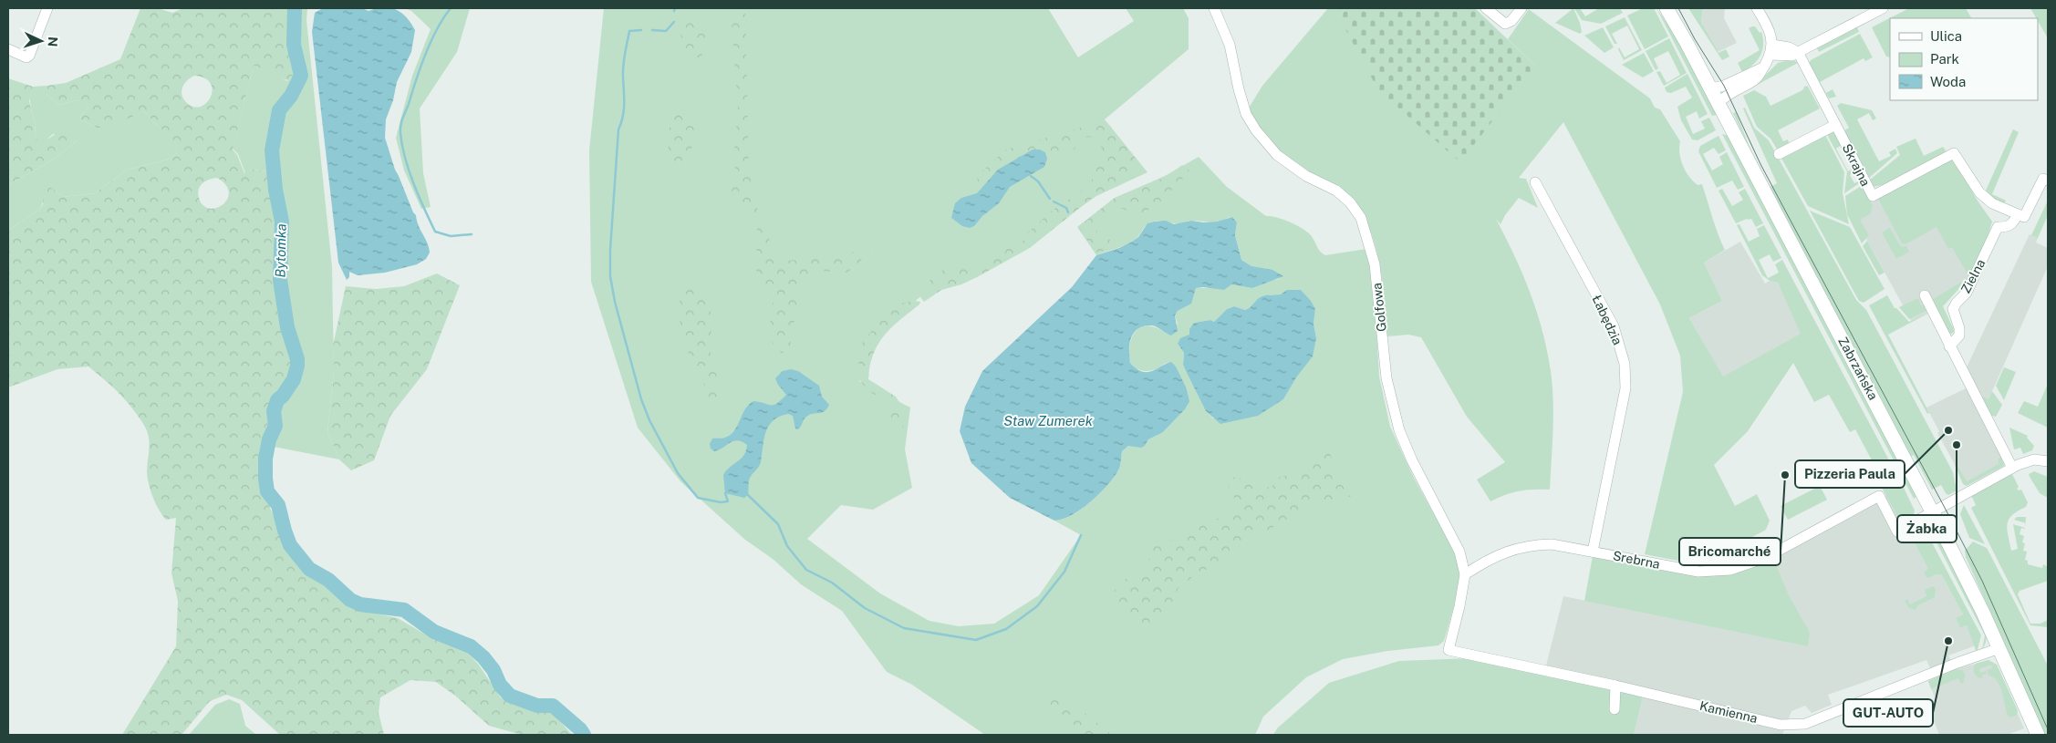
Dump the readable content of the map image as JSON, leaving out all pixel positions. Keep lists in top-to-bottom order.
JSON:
{
  "streets": {
    "main road": ["Zabrzańska"],
    "street": [
      "Skrajna",
      "Zielna",
      "Golfowa",
      "Łabędzia",
      "Srebrna",
      "Kamienna"
    ]
  },
  "crossings": [
    ["Skrajna", "Zielna"],
    ["Golfowa", "Srebrna"],
    ["Golfowa", "Kamienna"],
    ["Łabędzia", "Srebrna"],
    ["Zabrzańska", "Srebrna"],
    ["Zabrzańska", "Kamienna"]
  ],
  "water": ["Bytomka", "Staw Zumerek"],
  "places": [
    "Pizzeria Paula",
    "Żabka",
    "Bricomarché",
    "GUT-AUTO"
  ],
  "legend": ["Ulica", "Park", "Woda"],
  "north": "right"
}
